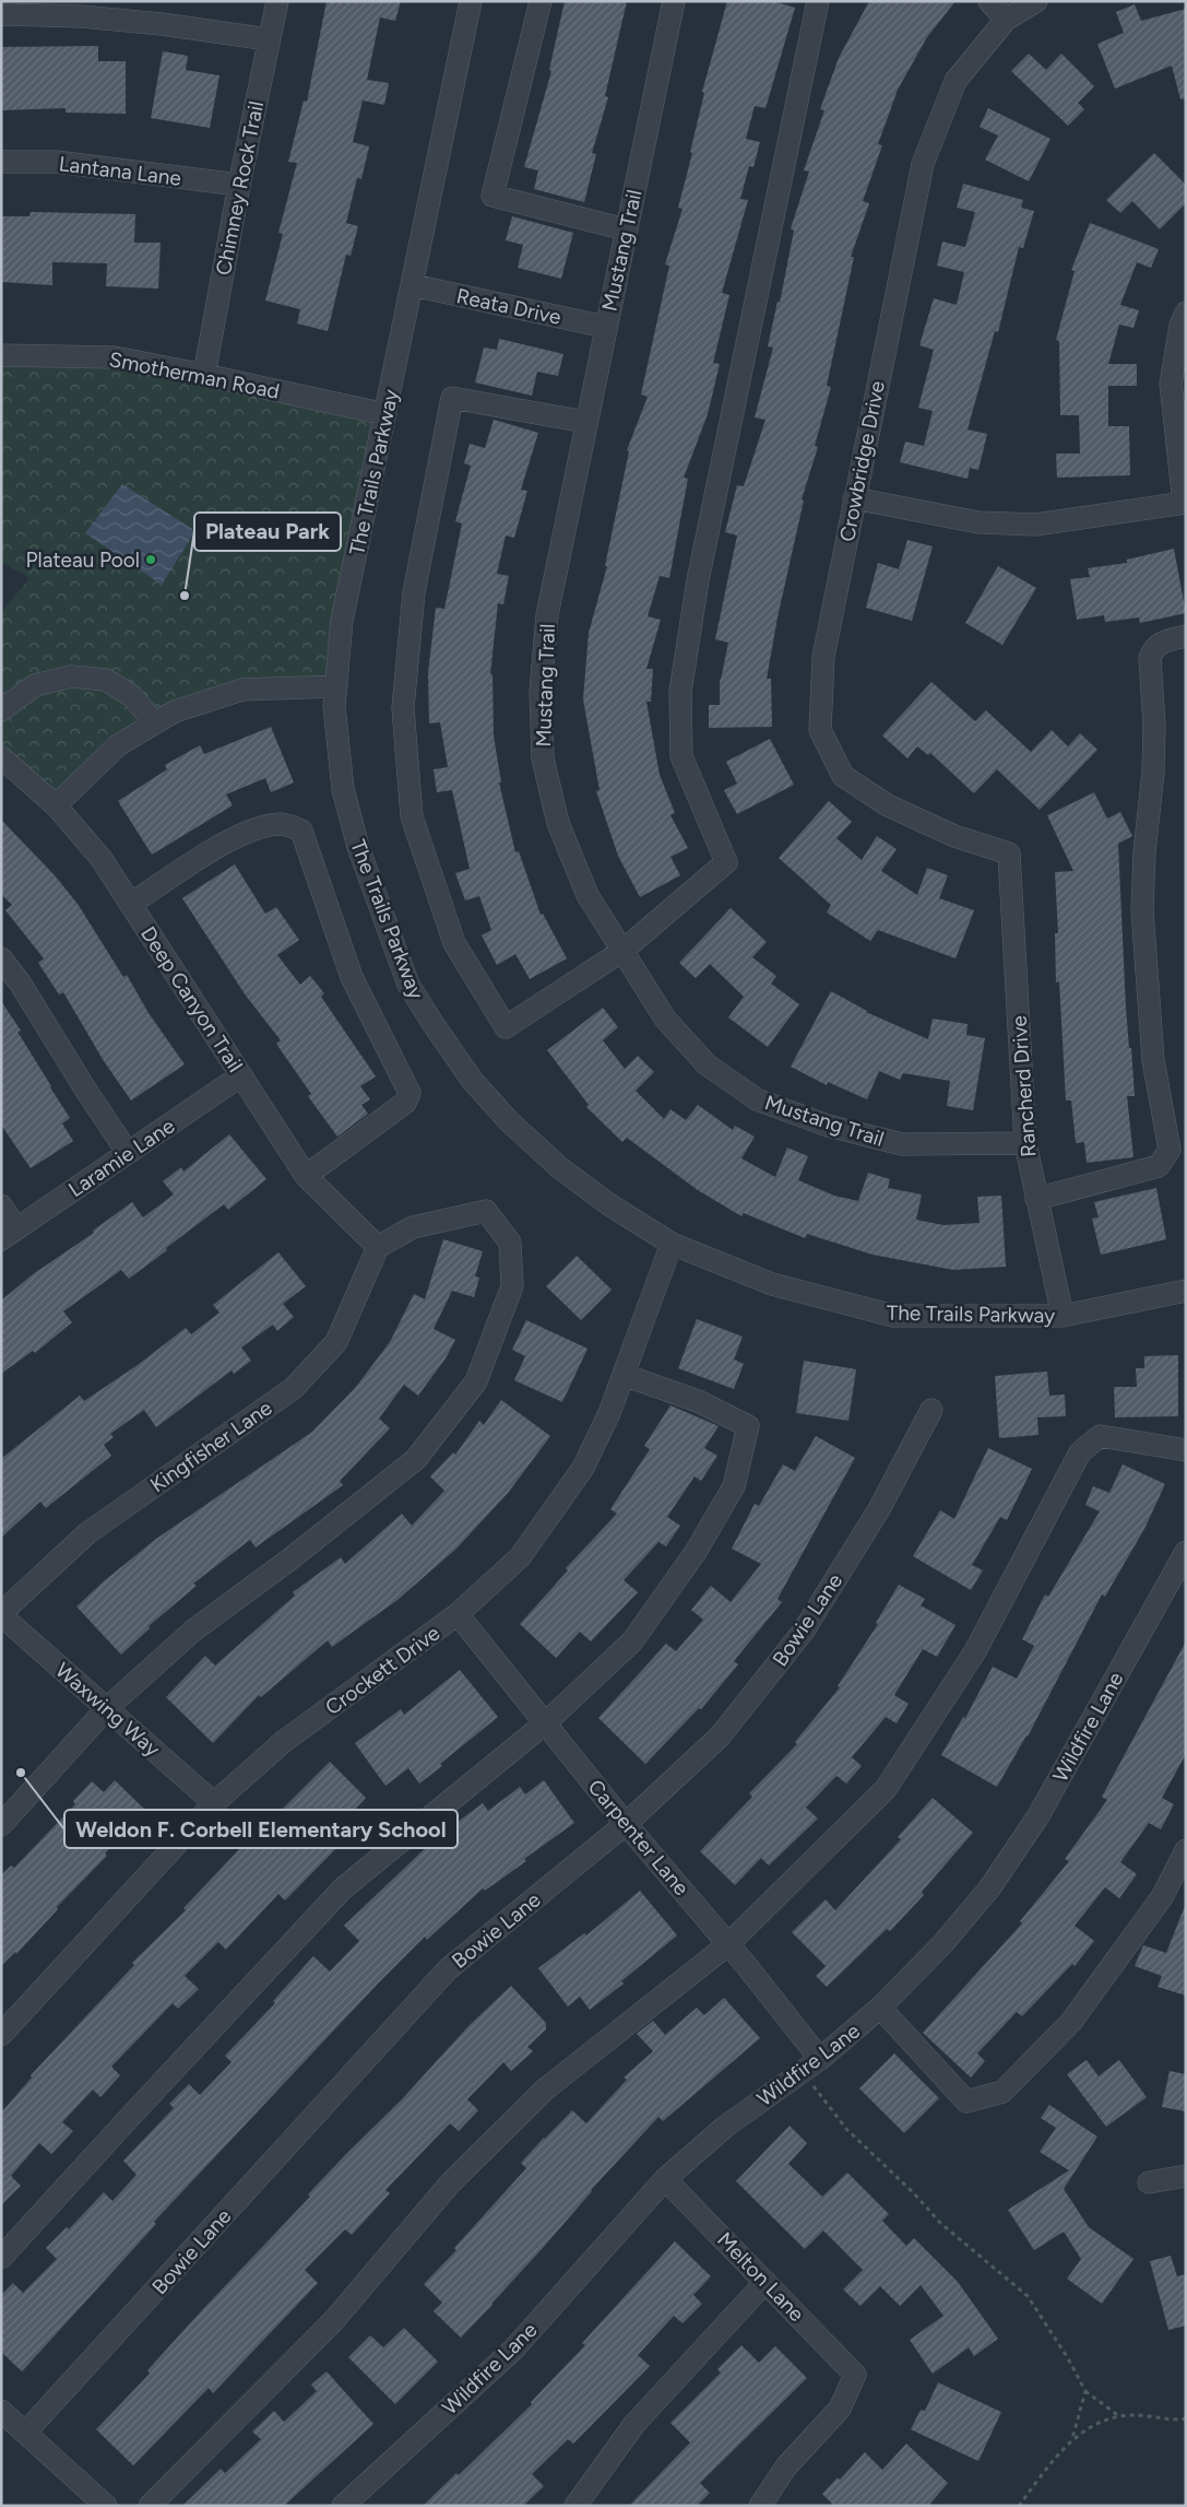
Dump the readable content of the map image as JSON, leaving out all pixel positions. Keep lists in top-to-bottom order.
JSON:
{
  "streets": {
    "street": [
      "Lantana Lane",
      "Chimney Rock Trail",
      "Mustang Trail",
      "Reata Drive",
      "Smotherman Road",
      "Crowbridge Drive",
      "The Trails Parkway",
      "Deep Canyon Trail",
      "Rancherd Drive",
      "Laramie Lane",
      "Kingfisher Lane",
      "Bowie Lane",
      "Crockett Drive",
      "Waxwing Way",
      "Wildfire Lane",
      "Carpenter Lane",
      "Melton Lane"
    ]
  },
  "crossings": [
    ["Lantana Lane", "Chimney Rock Trail"],
    ["Chimney Rock Trail", "Smotherman Road"],
    ["Mustang Trail", "Reata Drive"],
    ["Mustang Trail", "Rancherd Drive"],
    ["Reata Drive", "The Trails Parkway"],
    ["Smotherman Road", "The Trails Parkway"],
    ["Crowbridge Drive", "Rancherd Drive"],
    ["The Trails Parkway", "Rancherd Drive"],
    ["The Trails Parkway", "Crockett Drive"],
    ["Deep Canyon Trail", "Laramie Lane"],
    ["Deep Canyon Trail", "Kingfisher Lane"],
    ["Kingfisher Lane", "Waxwing Way"],
    ["Bowie Lane", "Carpenter Lane"],
    ["Crockett Drive", "Waxwing Way"],
    ["Crockett Drive", "Carpenter Lane"],
    ["Wildfire Lane", "Carpenter Lane"],
    ["Wildfire Lane", "Melton Lane"]
  ],
  "places": ["Plateau Pool", "Plateau Park", "Weldon F. Corbell Elementary School"]
}
